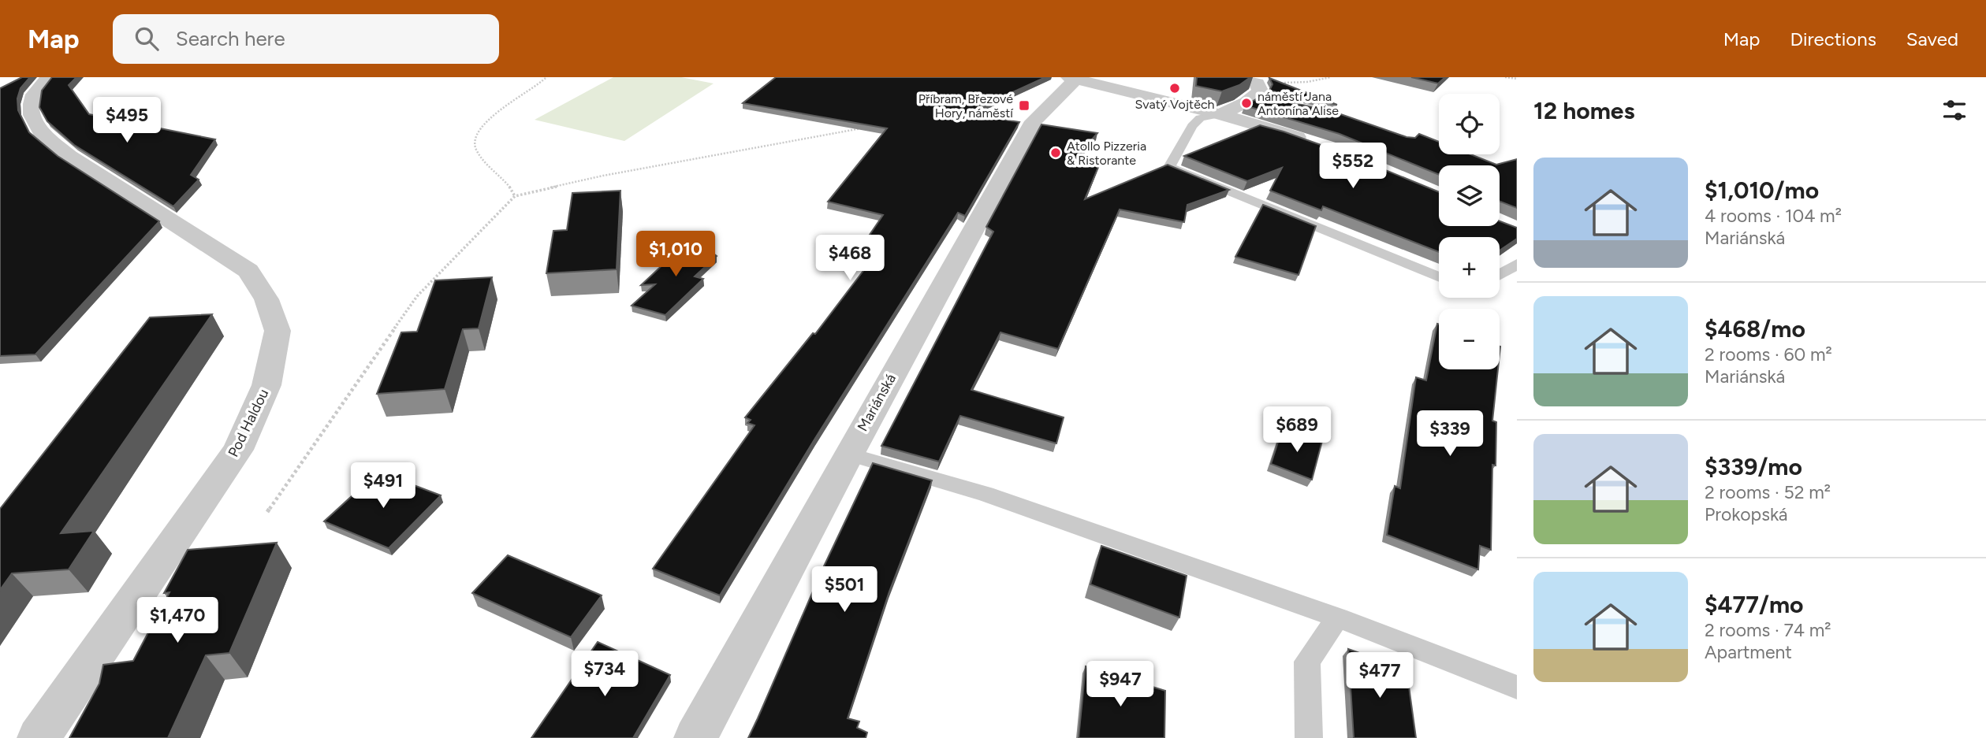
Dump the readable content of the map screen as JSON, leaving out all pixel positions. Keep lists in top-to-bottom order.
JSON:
{
  "streets": {
    "street": ["Mariánská", "Pod Haldou"]
  },
  "places": {
    "other": ["Svatý Vojtěch", "náměstí Jana Antonína Alise", "Atollo Pizzeria & Ristorante"],
    "transit": ["Příbram, Březové Hory, náměstí"]
  },
  "page": {
    "header": "Map",
    "search": "Search here",
    "nav": ["Map", "Directions", "Saved"],
    "heading": "12 homes",
    "map_buttons": ["+", "−"],
    "price": [
      "$495",
      "$552",
      "$1,010",
      "$468",
      "$689",
      "$339",
      "$491",
      "$501",
      "$1,470",
      "$734",
      "$477",
      "$947"
    ],
    "list": [
      {
        "name": "$1,010/mo",
        "note": "4 rooms · 104 m² · Mariánská"
      },
      {
        "name": "$468/mo",
        "note": "2 rooms · 60 m² · Mariánská"
      },
      {
        "name": "$339/mo",
        "note": "2 rooms · 52 m² · Prokopská"
      },
      {
        "name": "$477/mo",
        "note": "2 rooms · 74 m² · Apartment"
      }
    ]
  }
}
